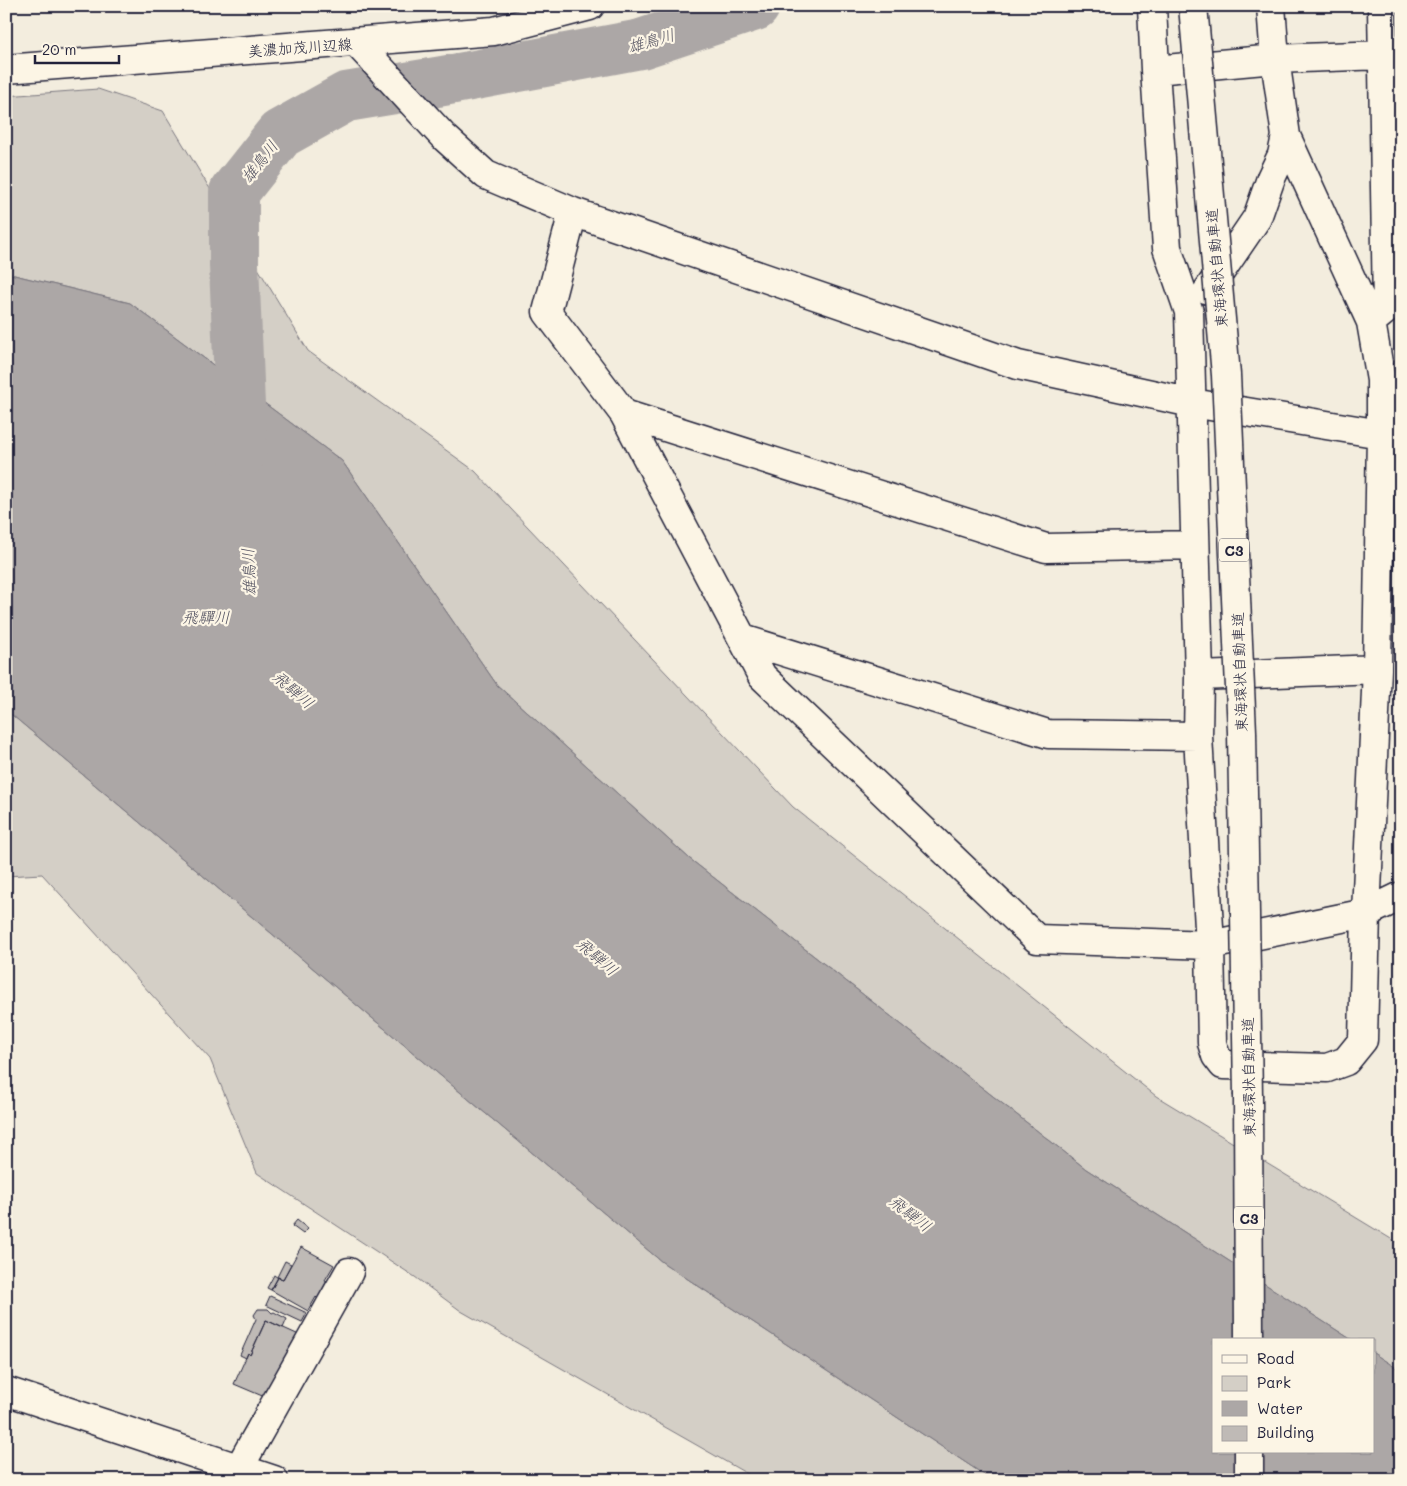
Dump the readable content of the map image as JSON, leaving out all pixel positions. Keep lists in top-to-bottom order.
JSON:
{
  "streets": {
    "main road": ["美濃加茂川辺線", "東海環状自動車道", "C3"]
  },
  "water": ["雄鳥川", "飛驒川", "飛騨川"],
  "legend": [
    "Road",
    "Park",
    "Water",
    "Building"
  ],
  "scale_bar": "20 m"
}
